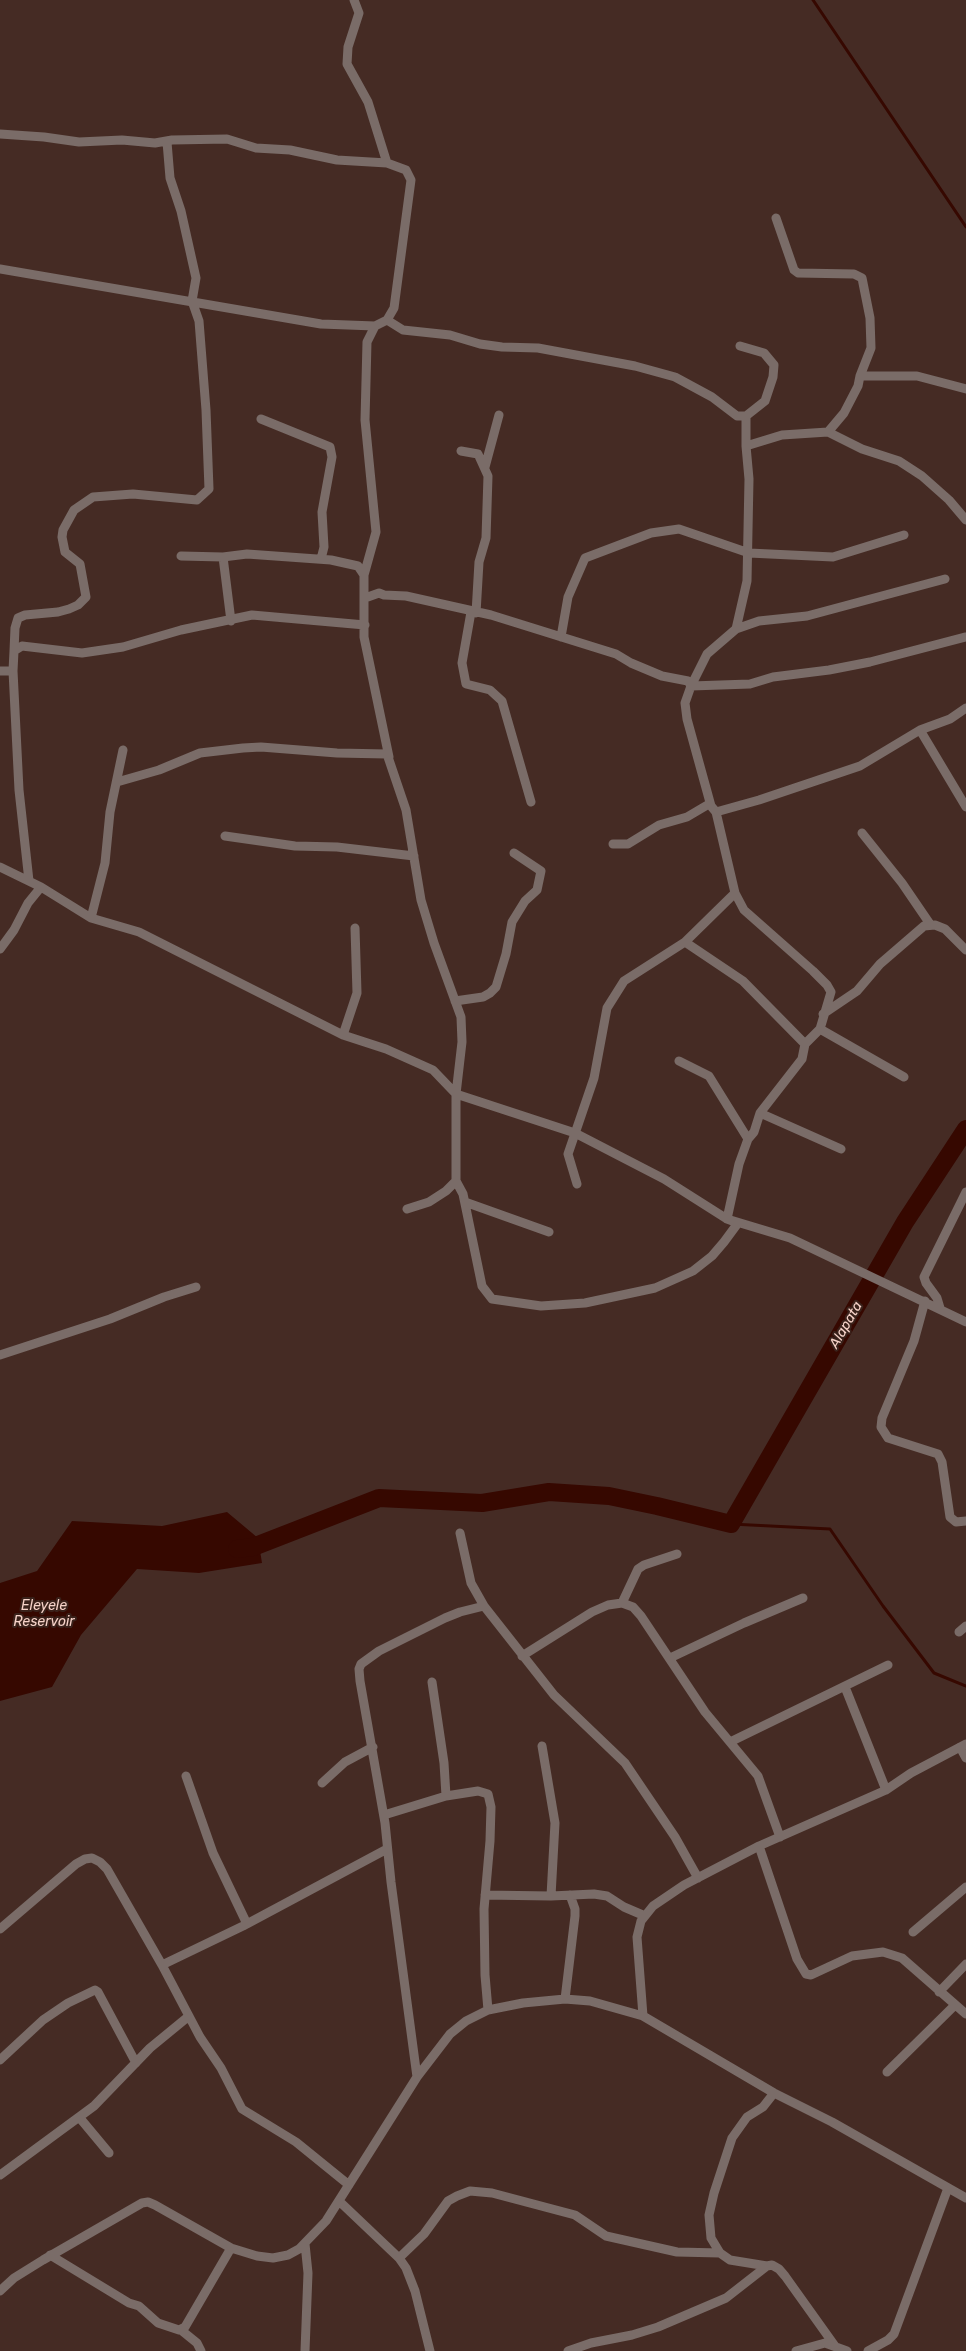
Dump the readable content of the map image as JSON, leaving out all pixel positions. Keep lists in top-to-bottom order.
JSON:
{
  "water": ["Alapata", "Eleyele Reservoir"]
}
